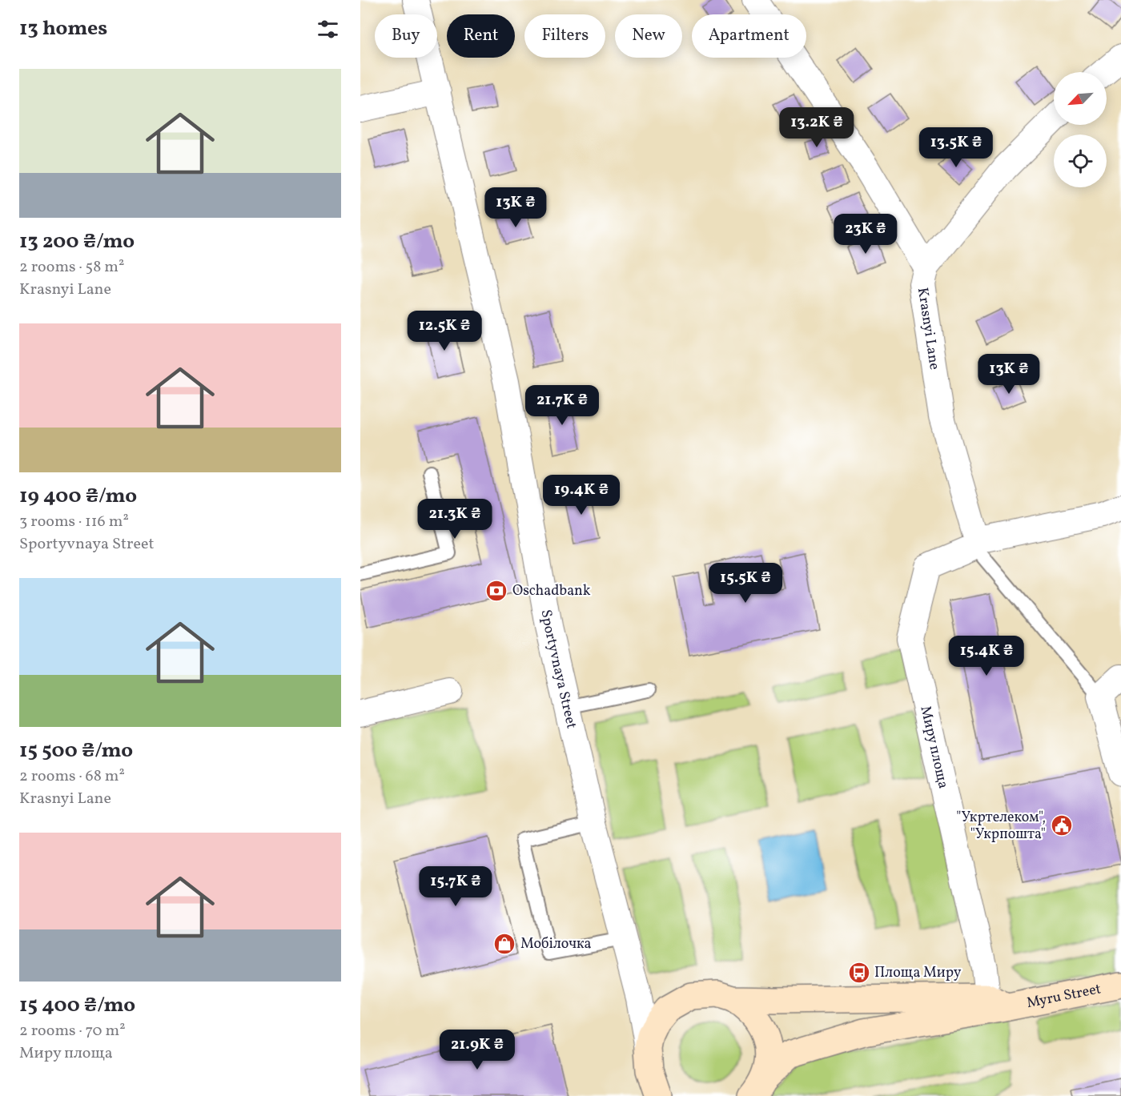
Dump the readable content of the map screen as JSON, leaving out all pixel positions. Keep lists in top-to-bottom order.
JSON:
{
  "streets": {
    "street": [
      "Krasnyi Lane",
      "Sportyvnaya Street",
      "Миру площа",
      "Myru Street"
    ]
  },
  "crossings": [
    ["Krasnyi Lane", "Миру площа"],
    ["Миру площа", "Myru Street"]
  ],
  "places": {
    "bank": ["Oschadbank"],
    "public building": ["\"Укртелеком\", \"Укрпошта\""],
    "shop": ["Мобілочка"],
    "bus stop": ["Площа Миру"]
  },
  "north": "bottom left",
  "page": {
    "heading": "13 homes",
    "chip": [
      "Buy",
      "Rent",
      "Filters",
      "New",
      "Apartment"
    ],
    "list": [
      {
        "name": "13 200 ₴/mo",
        "note": "2 rooms · 58 m² · Krasnyi Lane"
      },
      {
        "name": "19 400 ₴/mo",
        "note": "3 rooms · 116 m² · Sportyvnaya Street"
      },
      {
        "name": "15 500 ₴/mo",
        "note": "2 rooms · 68 m² · Krasnyi Lane"
      },
      {
        "name": "15 400 ₴/mo",
        "note": "2 rooms · 70 m² · Миру площа"
      }
    ],
    "price": [
      "13.2K ₴",
      "13.5K ₴",
      "13K ₴",
      "23K ₴",
      "12.5K ₴",
      "13K ₴",
      "21.7K ₴",
      "19.4K ₴",
      "21.3K ₴",
      "15.5K ₴",
      "15.4K ₴",
      "15.7K ₴",
      "21.9K ₴"
    ]
  }
}
